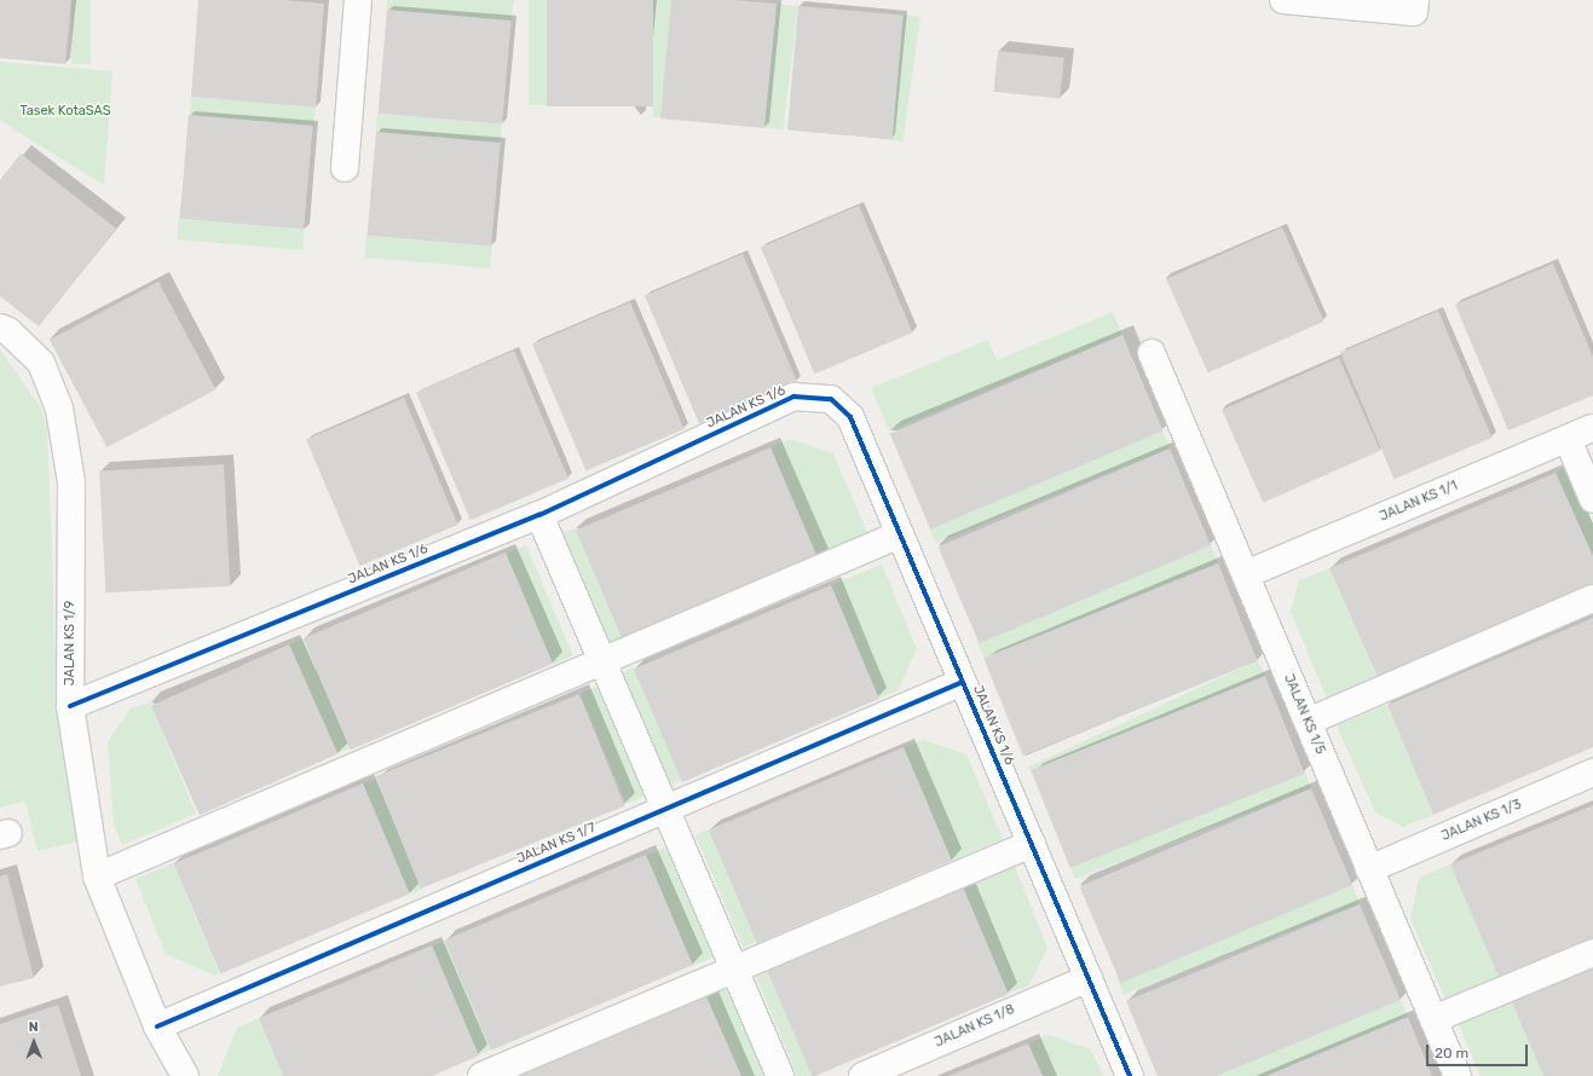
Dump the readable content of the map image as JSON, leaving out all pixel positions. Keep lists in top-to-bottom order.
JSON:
{
  "streets": {
    "street": [
      "JALAN KS 1/6",
      "JALAN KS 1/1",
      "JALAN KS 1/9",
      "JALAN KS 1/5",
      "JALAN KS 1/3",
      "JALAN KS 1/7",
      "JALAN KS 1/8"
    ]
  },
  "crossings": [
    ["JALAN KS 1/6", "JALAN KS 1/9"],
    ["JALAN KS 1/6", "JALAN KS 1/7"],
    ["JALAN KS 1/6", "JALAN KS 1/8"],
    ["JALAN KS 1/1", "JALAN KS 1/5"],
    ["JALAN KS 1/9", "JALAN KS 1/7"],
    ["JALAN KS 1/5", "JALAN KS 1/3"]
  ],
  "parks": ["Tasek KotaSAS"],
  "scale_bar": "20 m",
  "north": "top"
}
